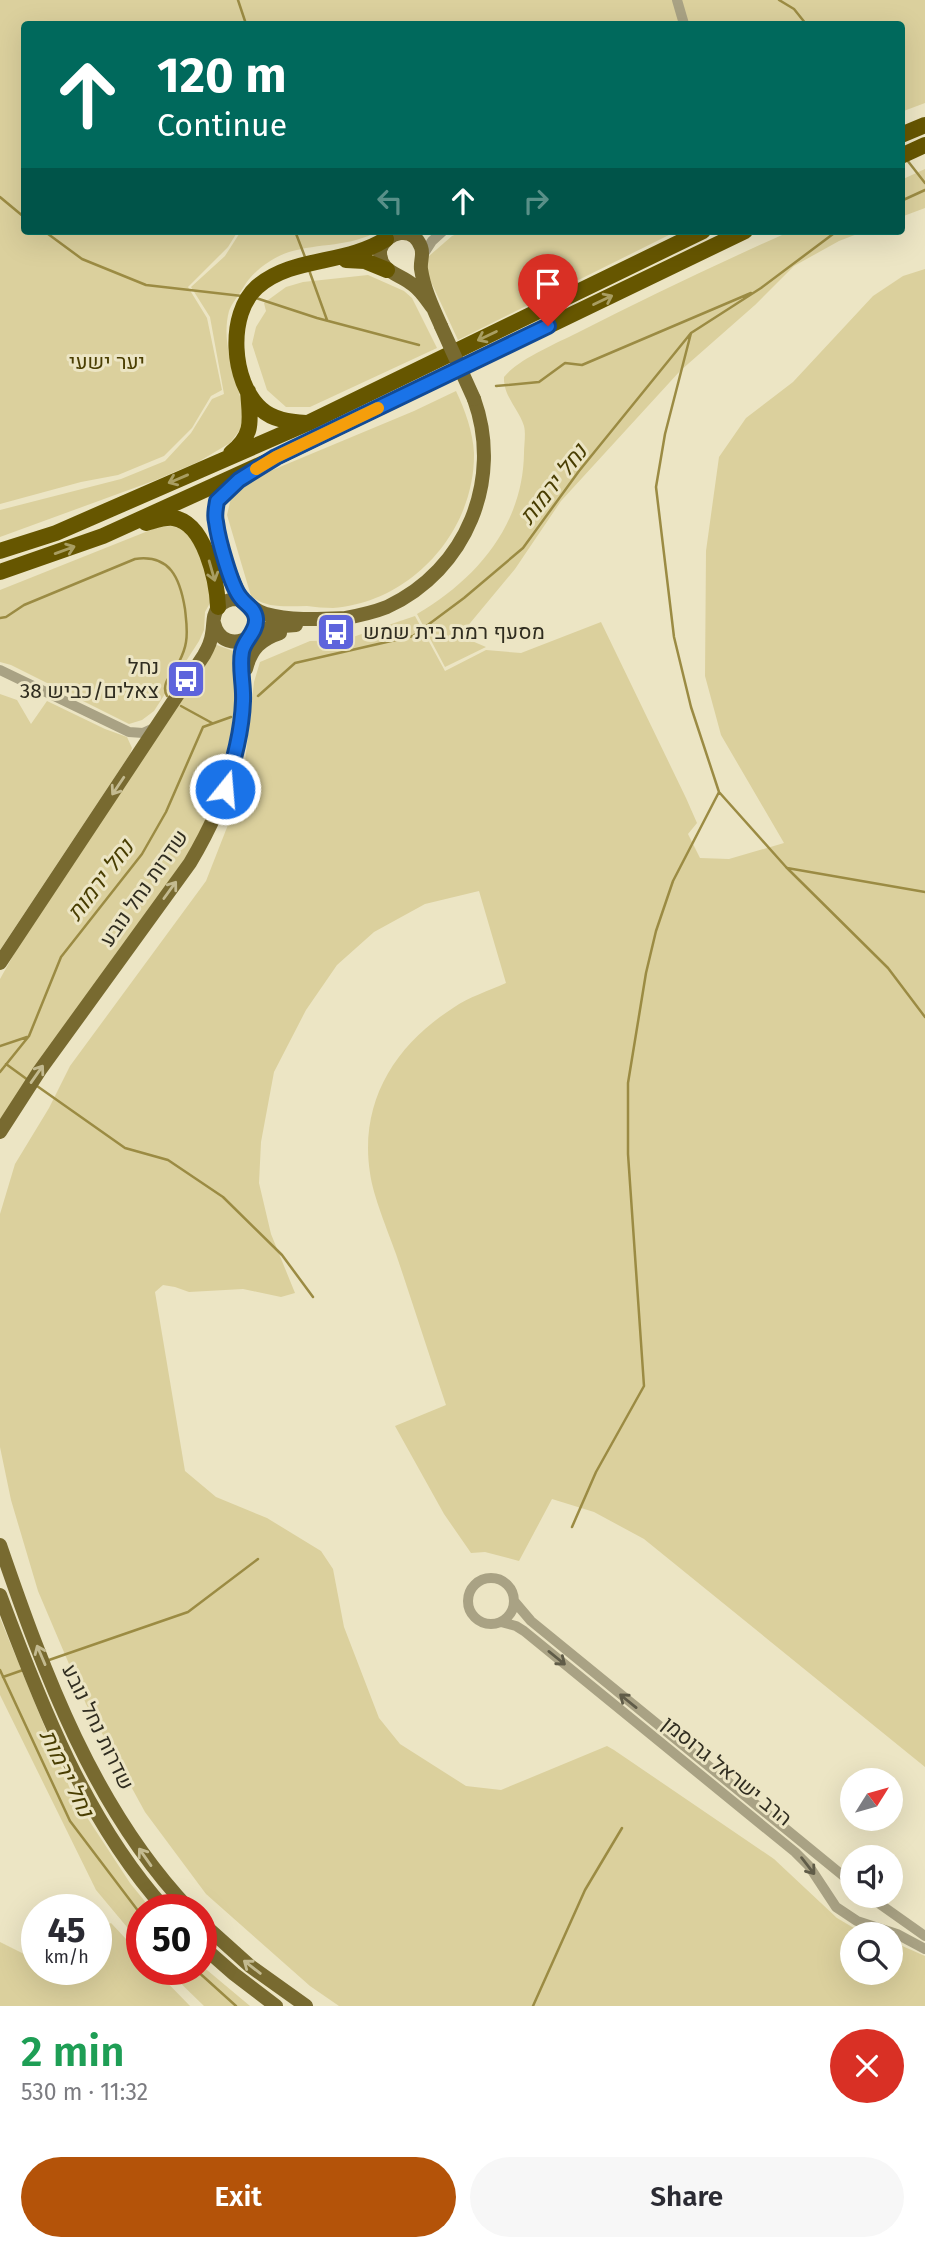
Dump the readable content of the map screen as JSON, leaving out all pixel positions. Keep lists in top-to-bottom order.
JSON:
{
  "streets": {
    "main road": ["שדרות נחל נובע"],
    "street": ["הרב ישראל גרוסמן"]
  },
  "one_way": ["שדרות נחל נובע"],
  "water": ["נחל ירמות"],
  "parks": ["יער ישעי"],
  "places": {
    "bus stop": ["מסעף רמת בית שמש", "נחל צאלים/כביש 38"]
  },
  "north": "top right",
  "page": {
    "turn": ["120 m", "Continue"],
    "speed": "45 km/h",
    "limit": "50",
    "heading": ["2 min", "530 m · 11:32"],
    "buttons": ["Exit", "Share"]
  }
}
